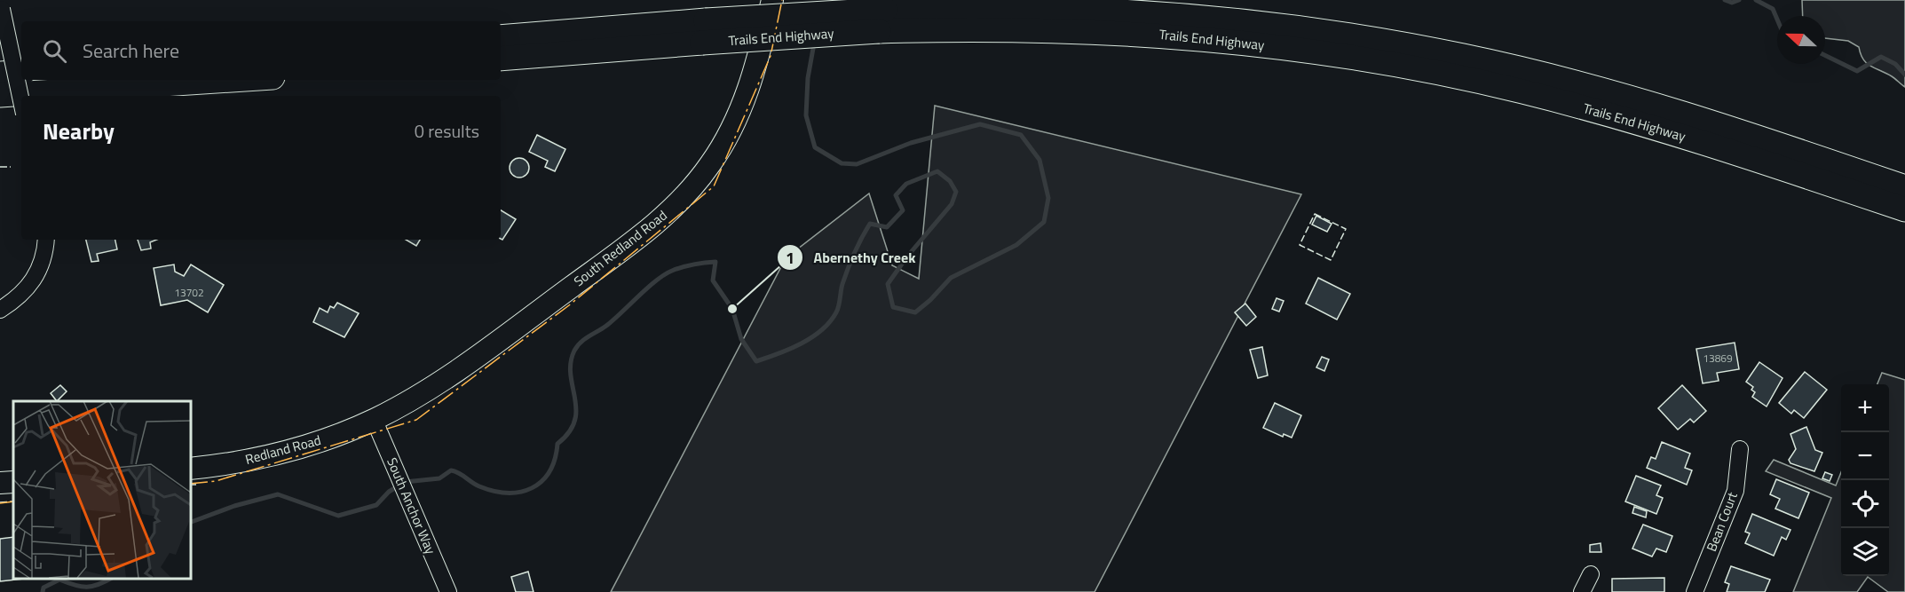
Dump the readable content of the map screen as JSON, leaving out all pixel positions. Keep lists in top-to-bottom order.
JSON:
{
  "streets": {
    "highway": ["Trails End Highway"],
    "main road": ["South Redland Road", "Redland Road"],
    "street": ["South Anchor Way", "Bean Court"]
  },
  "crossings": [
    ["South Redland Road", "Redland Road"],
    ["South Redland Road", "South Anchor Way"],
    ["Redland Road", "South Anchor Way"]
  ],
  "places": ["Abernethy Creek"],
  "house_numbers": ["13702", "13869"],
  "north": "left",
  "page": {
    "search": "Search here",
    "heading": ["Nearby", "0 results"],
    "map_buttons": ["+", "−"]
  }
}
